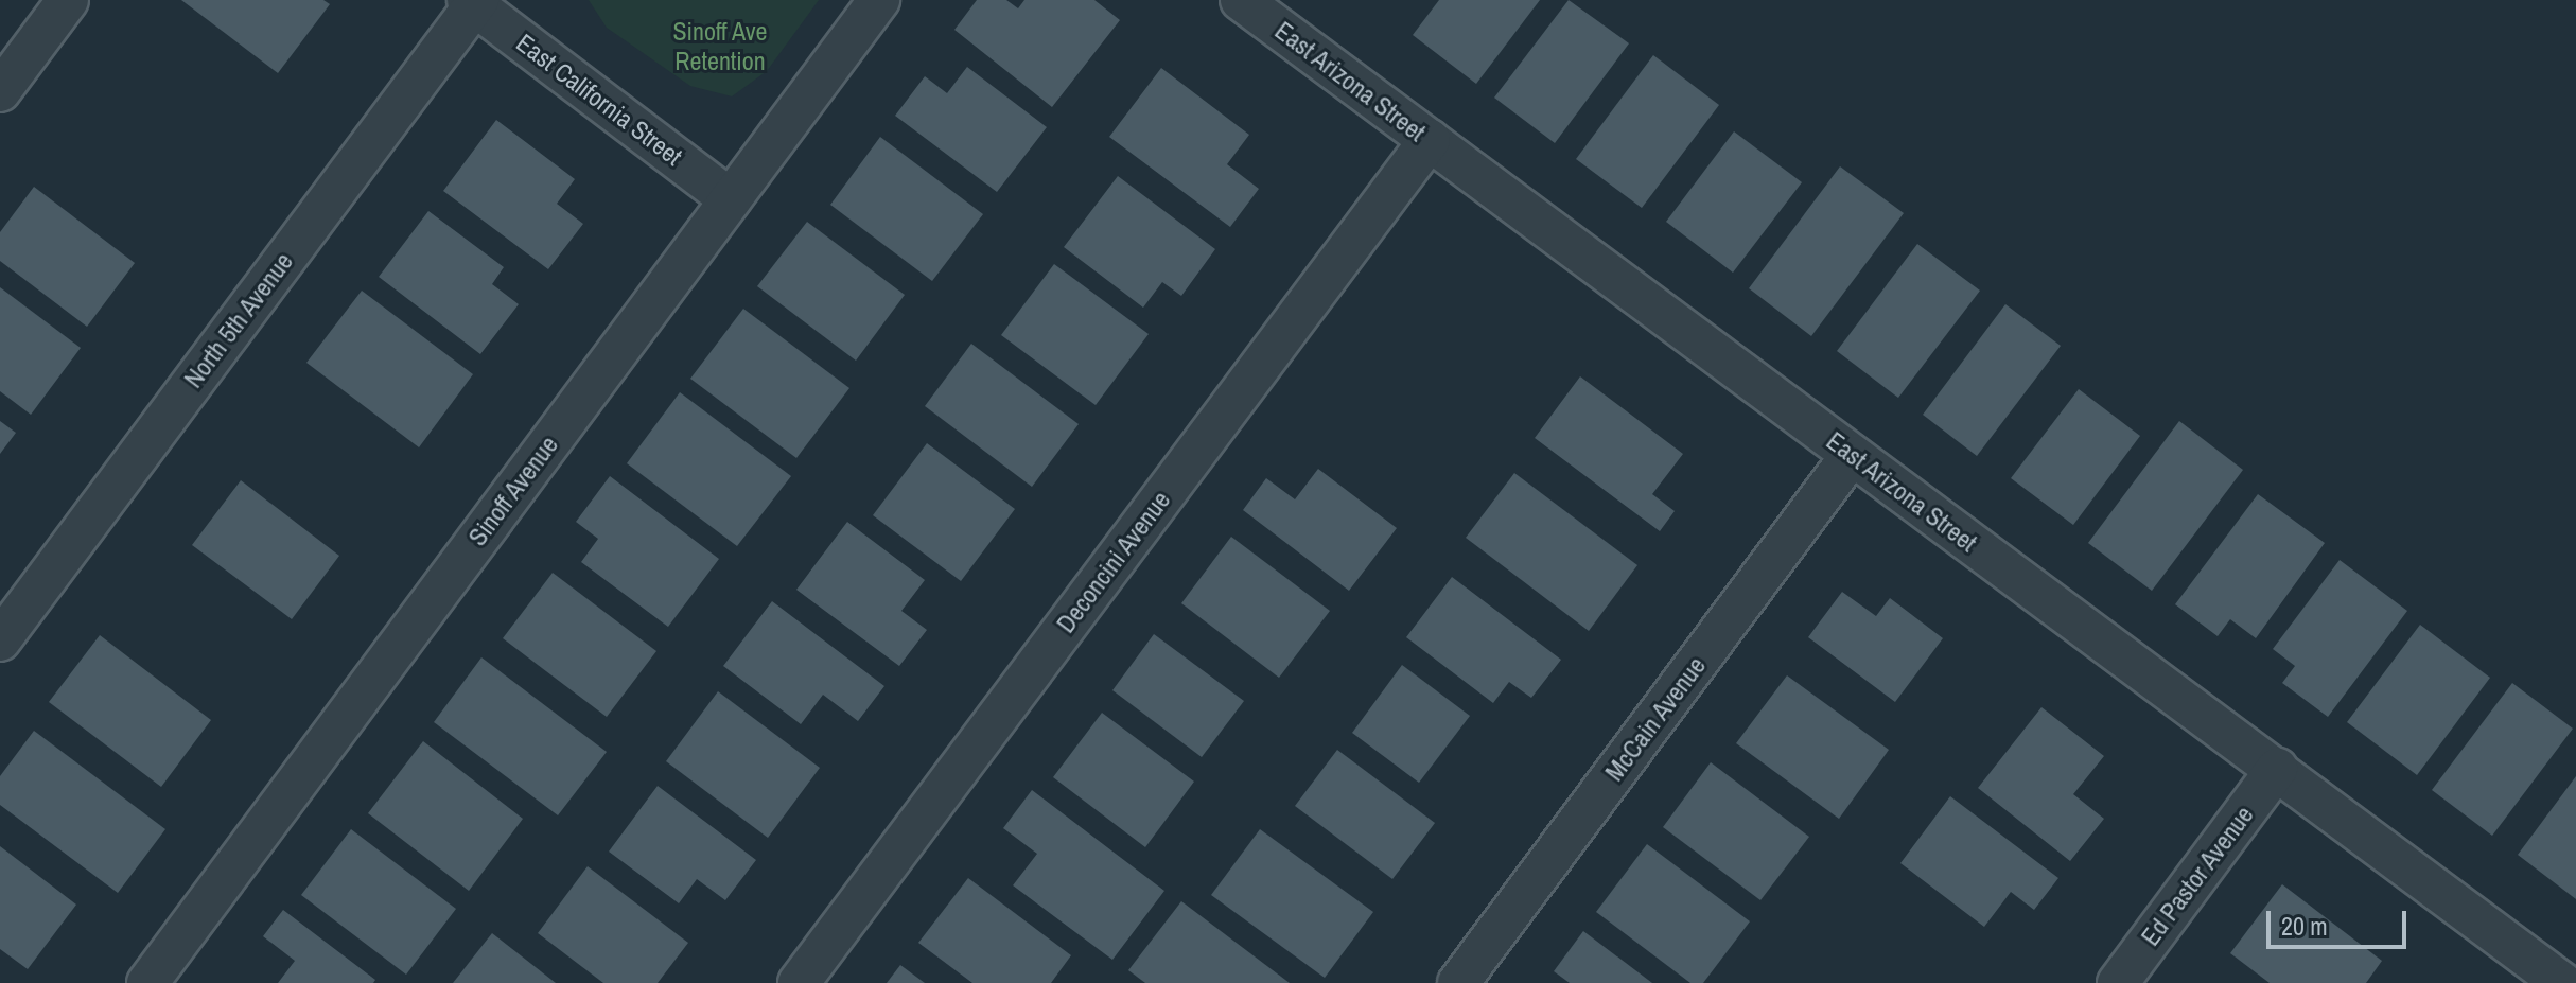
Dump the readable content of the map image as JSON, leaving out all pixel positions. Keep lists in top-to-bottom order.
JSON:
{
  "streets": {
    "street": [
      "East Arizona Street",
      "East California Street",
      "North 5th Avenue",
      "Sinoff Avenue",
      "Deconcini Avenue",
      "McCain Avenue",
      "Ed Pastor Avenue"
    ]
  },
  "crossings": [
    ["East Arizona Street", "Deconcini Avenue"],
    ["East Arizona Street", "McCain Avenue"],
    ["East Arizona Street", "Ed Pastor Avenue"],
    ["East California Street", "North 5th Avenue"],
    ["East California Street", "Sinoff Avenue"]
  ],
  "parks": ["Sinoff Ave Retention"],
  "scale_bar": "20 m"
}
